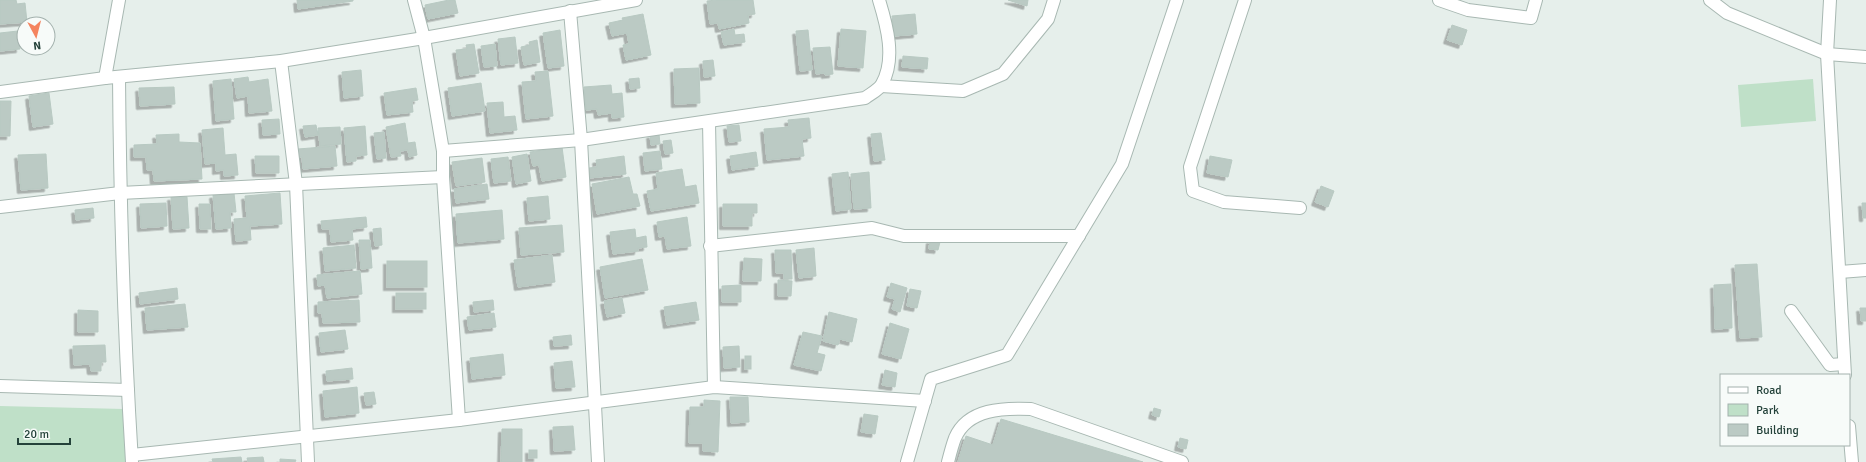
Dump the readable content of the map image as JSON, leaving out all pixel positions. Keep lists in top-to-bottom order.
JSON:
{
  "legend": ["Road", "Park", "Building"],
  "scale_bar": "20 m",
  "north": "bottom"
}
